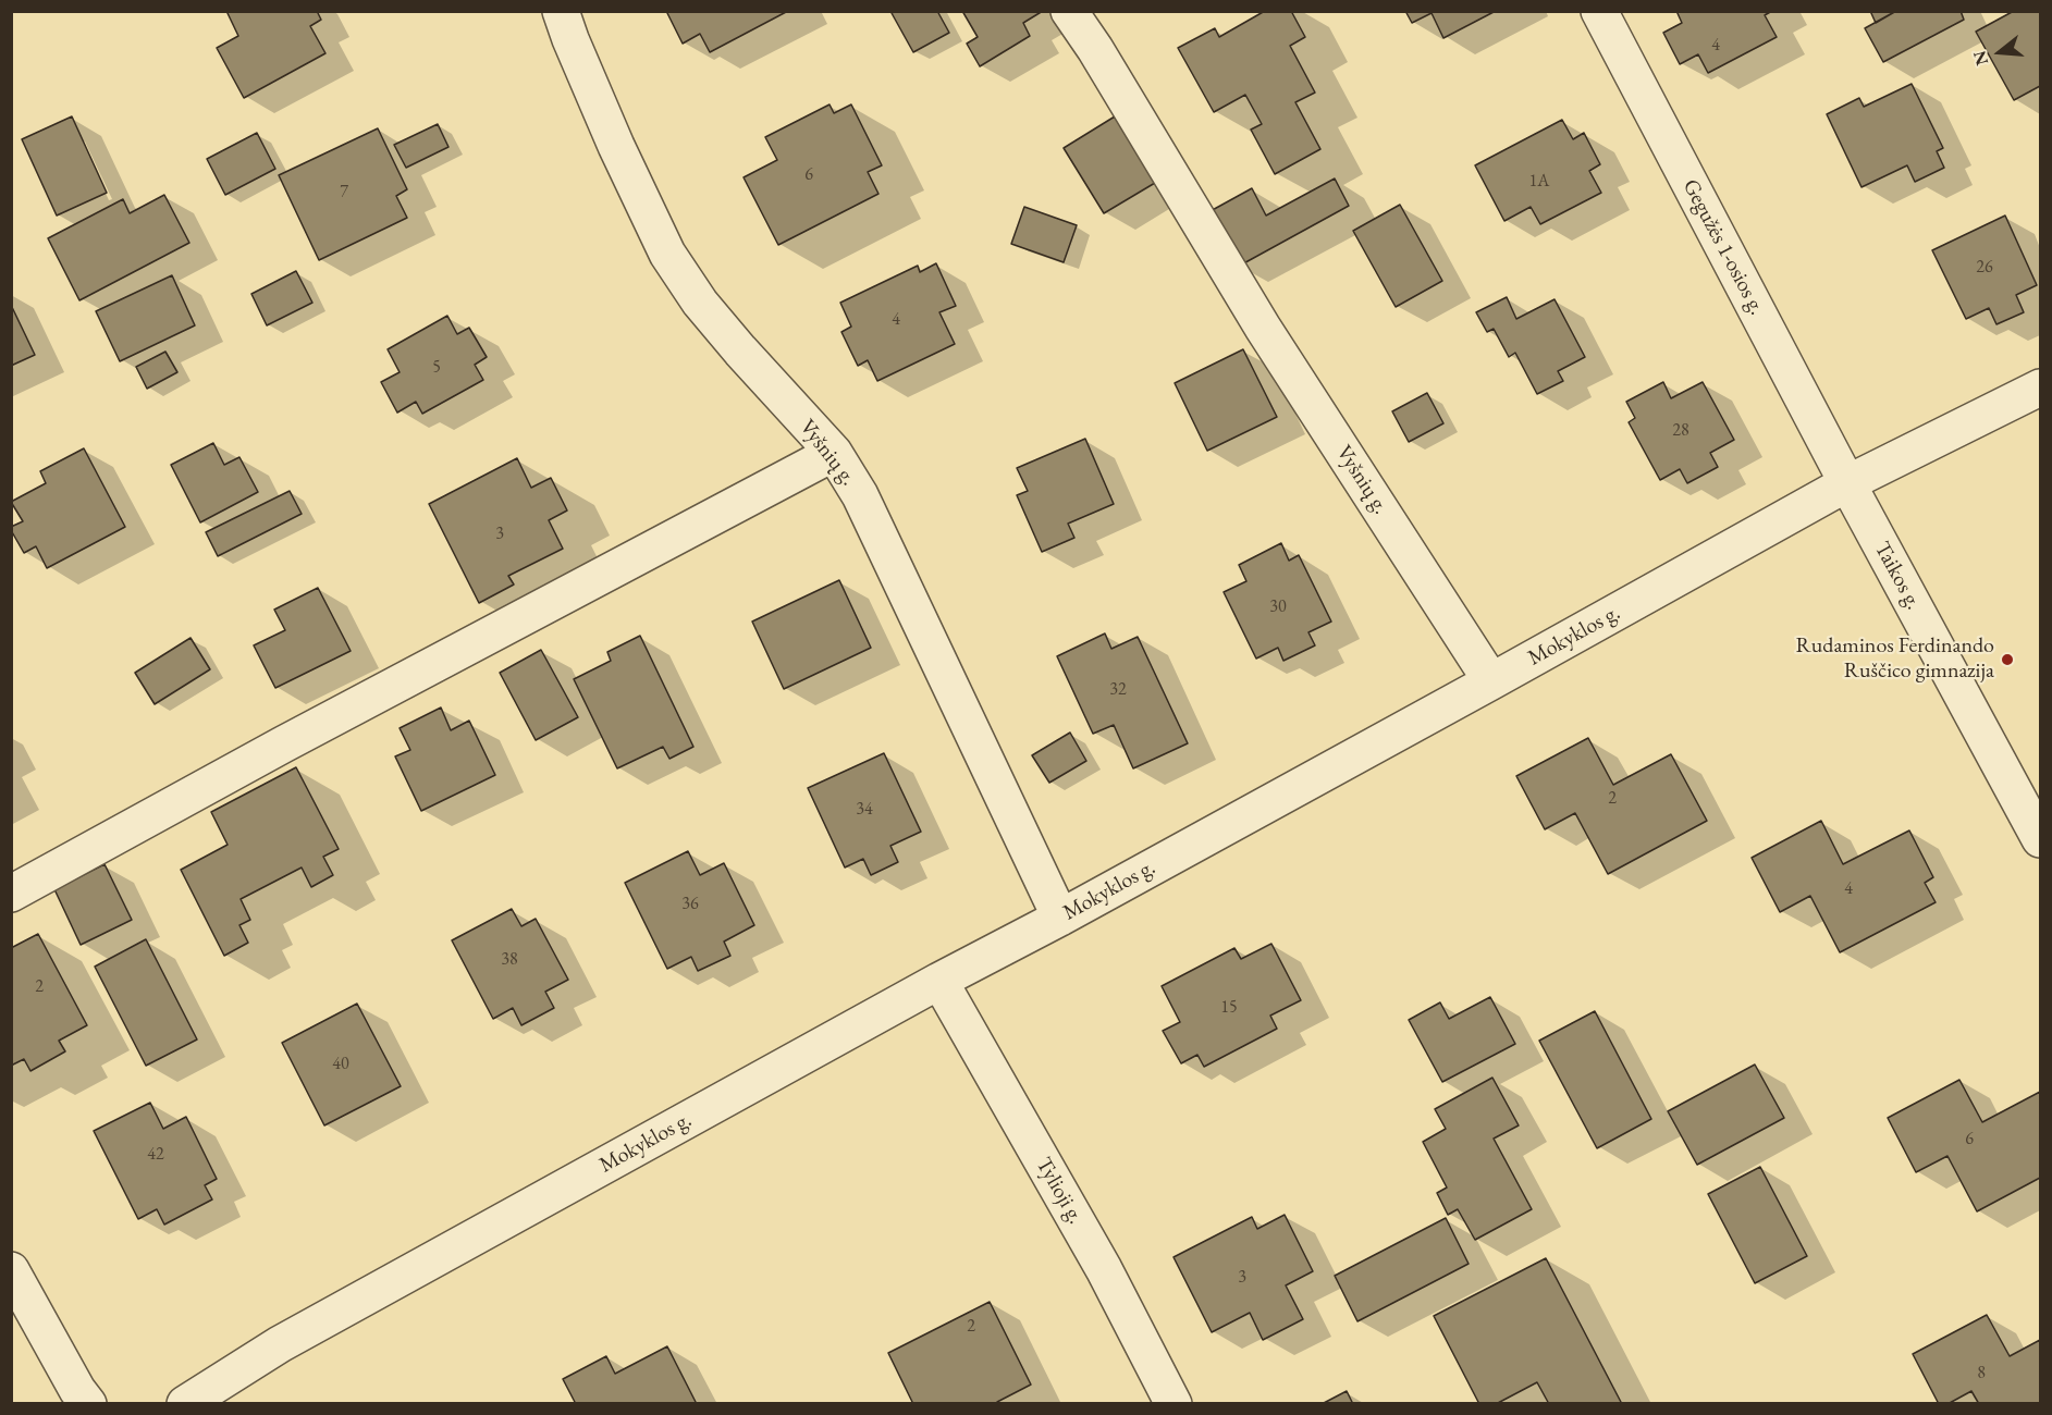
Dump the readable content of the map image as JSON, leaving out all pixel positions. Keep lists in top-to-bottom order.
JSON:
{
  "streets": {
    "street": [
      "Gegužės 1-osios g.",
      "Vyšnių g.",
      "Taikos g.",
      "Mokyklos g.",
      "Tylioji g."
    ]
  },
  "crossings": [
    ["Gegužės 1-osios g.", "Taikos g."],
    ["Gegužės 1-osios g.", "Mokyklos g."],
    ["Vyšnių g.", "Mokyklos g."],
    ["Taikos g.", "Mokyklos g."],
    ["Mokyklos g.", "Tylioji g."]
  ],
  "places": ["Rudaminos Ferdinando Ruščico gimnazija"],
  "house_numbers": [
    "4",
    "6",
    "1A",
    "7",
    "26",
    "4",
    "5",
    "28",
    "3",
    "30",
    "32",
    "2",
    "34",
    "4",
    "36",
    "38",
    "2",
    "15",
    "40",
    "6",
    "42",
    "3",
    "2",
    "8"
  ],
  "north": "left"
}
